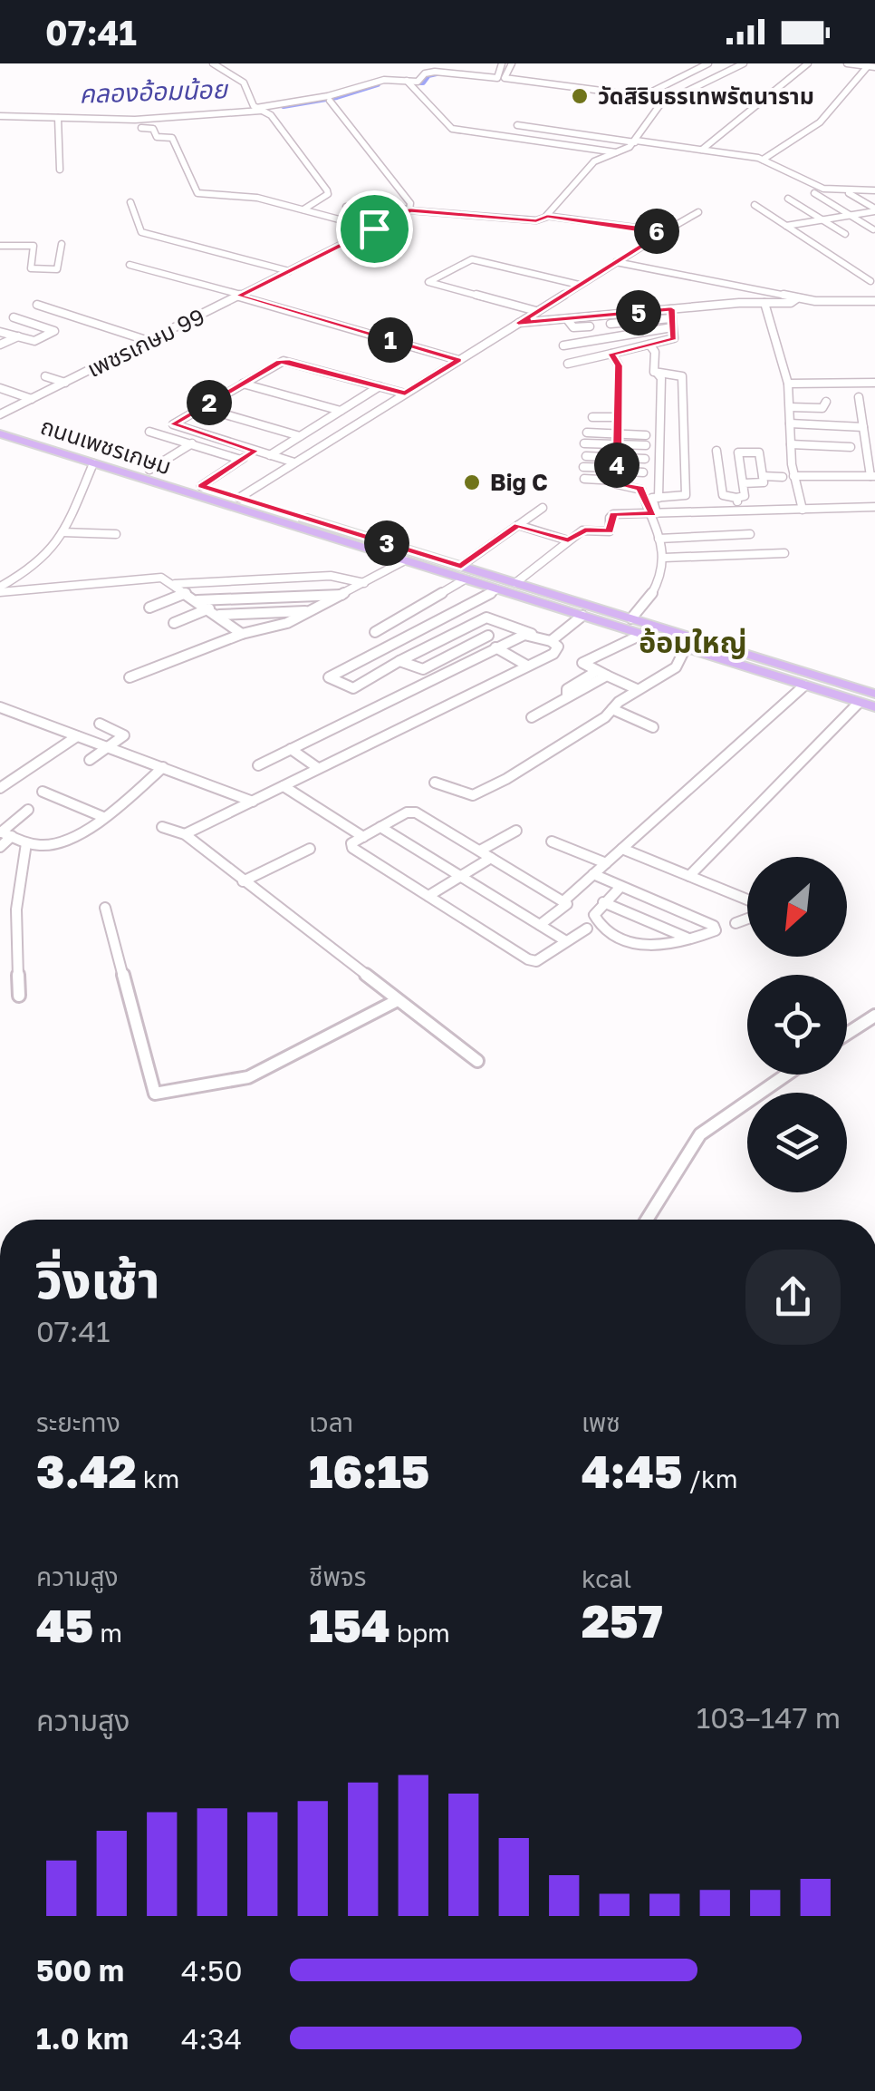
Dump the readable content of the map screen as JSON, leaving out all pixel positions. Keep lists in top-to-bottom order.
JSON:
{
  "streets": {
    "main road": ["ถนนเพชรเกษม"],
    "street": ["เพชรเกษม 99"]
  },
  "districts": ["อ้อมใหญ่"],
  "water": ["คลองอ้อมน้อย"],
  "places": ["วัดสิรินธรเทพรัตนาราม", "Big C"],
  "north": "bottom left",
  "page": {
    "status": "07:41",
    "pins": [
      "6",
      "5",
      "1",
      "2",
      "4",
      "3"
    ],
    "heading": ["วิ่งเช้า", "07:41"],
    "stats": [
      ["ระยะทาง", "3.42 km"],
      ["เวลา", "16:15"],
      ["เพซ", "4:45 /km"],
      ["ความสูง", "45 m"],
      ["ชีพจร", "154 bpm"],
      ["kcal", "257"]
    ],
    "chart": ["ความสูง", "103–147 m"],
    "list": [
      {
        "name": "500 m",
        "note": "4:50"
      },
      {
        "name": "1.0 km",
        "note": "4:34"
      }
    ]
  }
}
